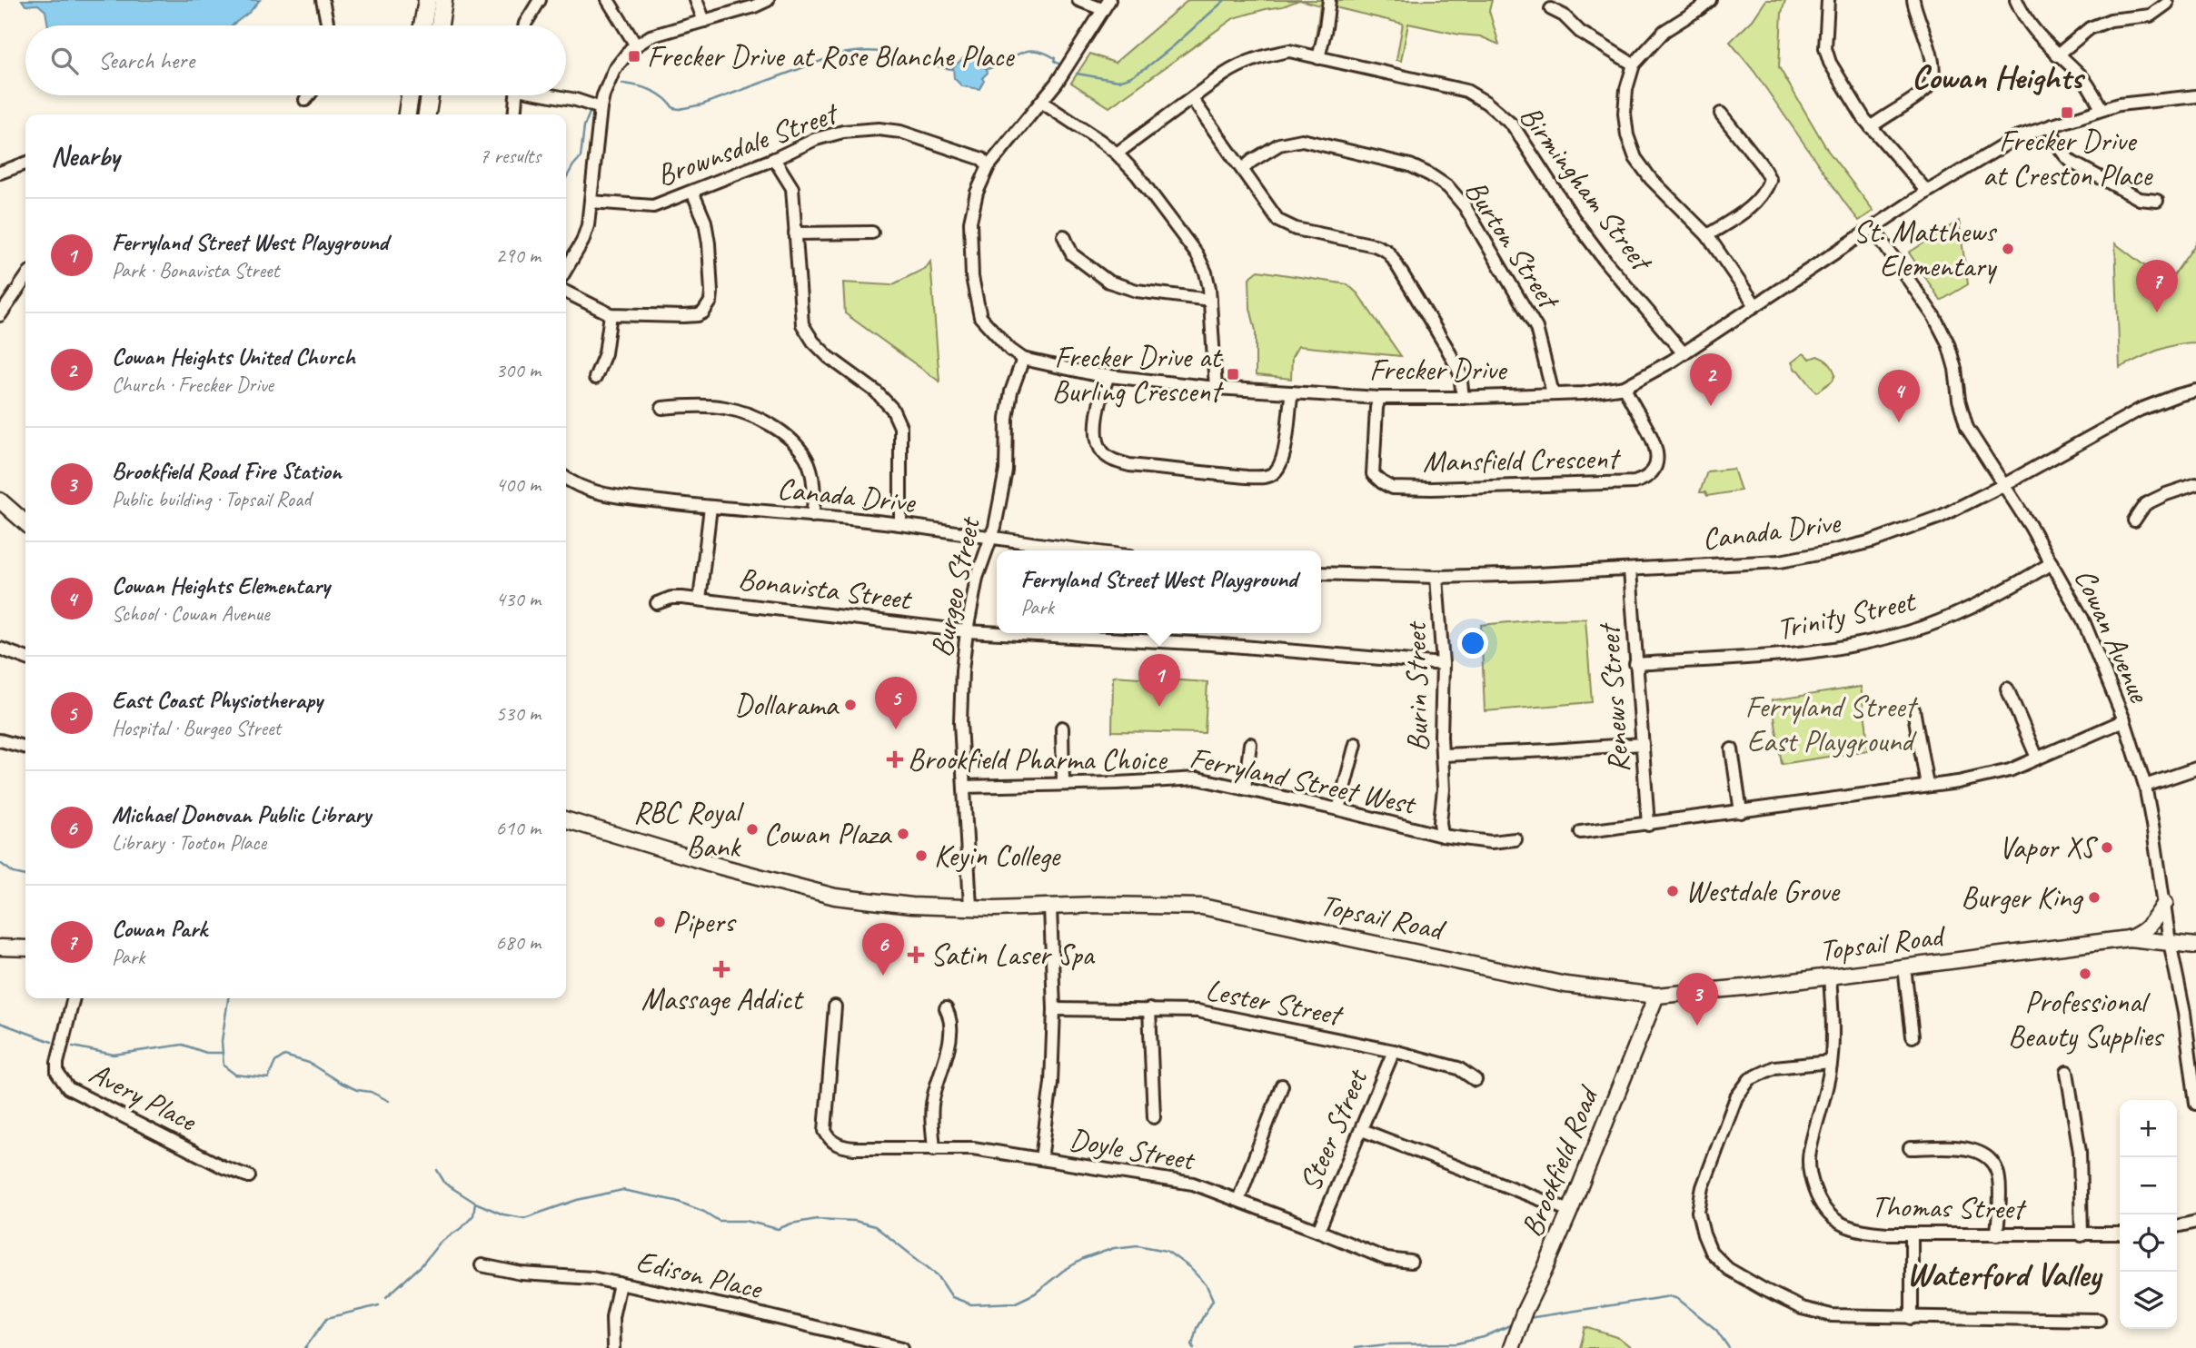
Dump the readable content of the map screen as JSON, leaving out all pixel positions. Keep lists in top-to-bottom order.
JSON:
{
  "streets": {
    "main road": ["Topsail Road", "Brookfield Road"],
    "street": [
      "Brownsdale Street",
      "Birmingham Street",
      "Burton Street",
      "Frecker Drive",
      "Mansfield Crescent",
      "Canada Drive",
      "Burgeo Street",
      "Bonavista Street",
      "Trinity Street",
      "Cowan Avenue",
      "Burin Street",
      "Renews Street",
      "Ferryland Street West",
      "Lester Street",
      "Avery Place",
      "Steer Street",
      "Doyle Street",
      "Thomas Street",
      "Edison Place"
    ]
  },
  "crossings": [
    ["Brownsdale Street", "Frecker Drive"],
    ["Birmingham Street", "Frecker Drive"],
    ["Burton Street", "Frecker Drive"],
    ["Frecker Drive", "Mansfield Crescent"],
    ["Frecker Drive", "Burgeo Street"],
    ["Frecker Drive", "Cowan Avenue"],
    ["Canada Drive", "Burgeo Street"],
    ["Canada Drive", "Cowan Avenue"],
    ["Canada Drive", "Burin Street"],
    ["Canada Drive", "Renews Street"],
    ["Burgeo Street", "Bonavista Street"],
    ["Burgeo Street", "Ferryland Street West"],
    ["Burgeo Street", "Topsail Road"],
    ["Bonavista Street", "Burin Street"],
    ["Trinity Street", "Cowan Avenue"],
    ["Trinity Street", "Renews Street"],
    ["Cowan Avenue", "Topsail Road"],
    ["Burin Street", "Ferryland Street West"],
    ["Topsail Road", "Brookfield Road"],
    ["Topsail Road", "Thomas Street"],
    ["Lester Street", "Steer Street"],
    ["Steer Street", "Doyle Street"]
  ],
  "districts": ["Cowan Heights", "Waterford Valley"],
  "parks": ["Ferryland Street East Playground"],
  "places": {
    "transit": ["Frecker Drive at Rose Blanche Place", "Frecker Drive at Creston Place", "Frecker Drive at Burling Crescent"],
    "other": [
      "St. Matthews Elementary",
      "Dollarama",
      "RBC Royal Bank",
      "Cowan Plaza",
      "Vapor XS",
      "Keyin College",
      "Westdale Grove",
      "Burger King",
      "Pipers",
      "Professional Beauty Supplies"
    ],
    "health": ["Brookfield Pharma Choice", "Satin Laser Spa", "Massage Addict"]
  },
  "page": {
    "search": "Search here",
    "heading": ["Nearby", "7 results"],
    "list": [
      {
        "mark": "1",
        "name": "Ferryland Street West Playground",
        "note": "Park · Bonavista Street",
        "value": "290 m"
      },
      {
        "mark": "2",
        "name": "Cowan Heights United Church",
        "note": "Church · Frecker Drive",
        "value": "300 m"
      },
      {
        "mark": "3",
        "name": "Brookfield Road Fire Station",
        "note": "Public building · Topsail Road",
        "value": "400 m"
      },
      {
        "mark": "4",
        "name": "Cowan Heights Elementary",
        "note": "School · Cowan Avenue",
        "value": "430 m"
      },
      {
        "mark": "5",
        "name": "East Coast Physiotherapy",
        "note": "Hospital · Burgeo Street",
        "value": "530 m"
      },
      {
        "mark": "6",
        "name": "Michael Donovan Public Library",
        "note": "Library · Tooton Place",
        "value": "610 m"
      },
      {
        "mark": "7",
        "name": "Cowan Park",
        "note": "Park",
        "value": "680 m"
      }
    ],
    "pins": [
      "7",
      "2",
      "4",
      "1",
      "5",
      "6",
      "3"
    ],
    "popup": ["Ferryland Street West Playground", "Park"],
    "map_buttons": ["+", "−"]
  }
}
